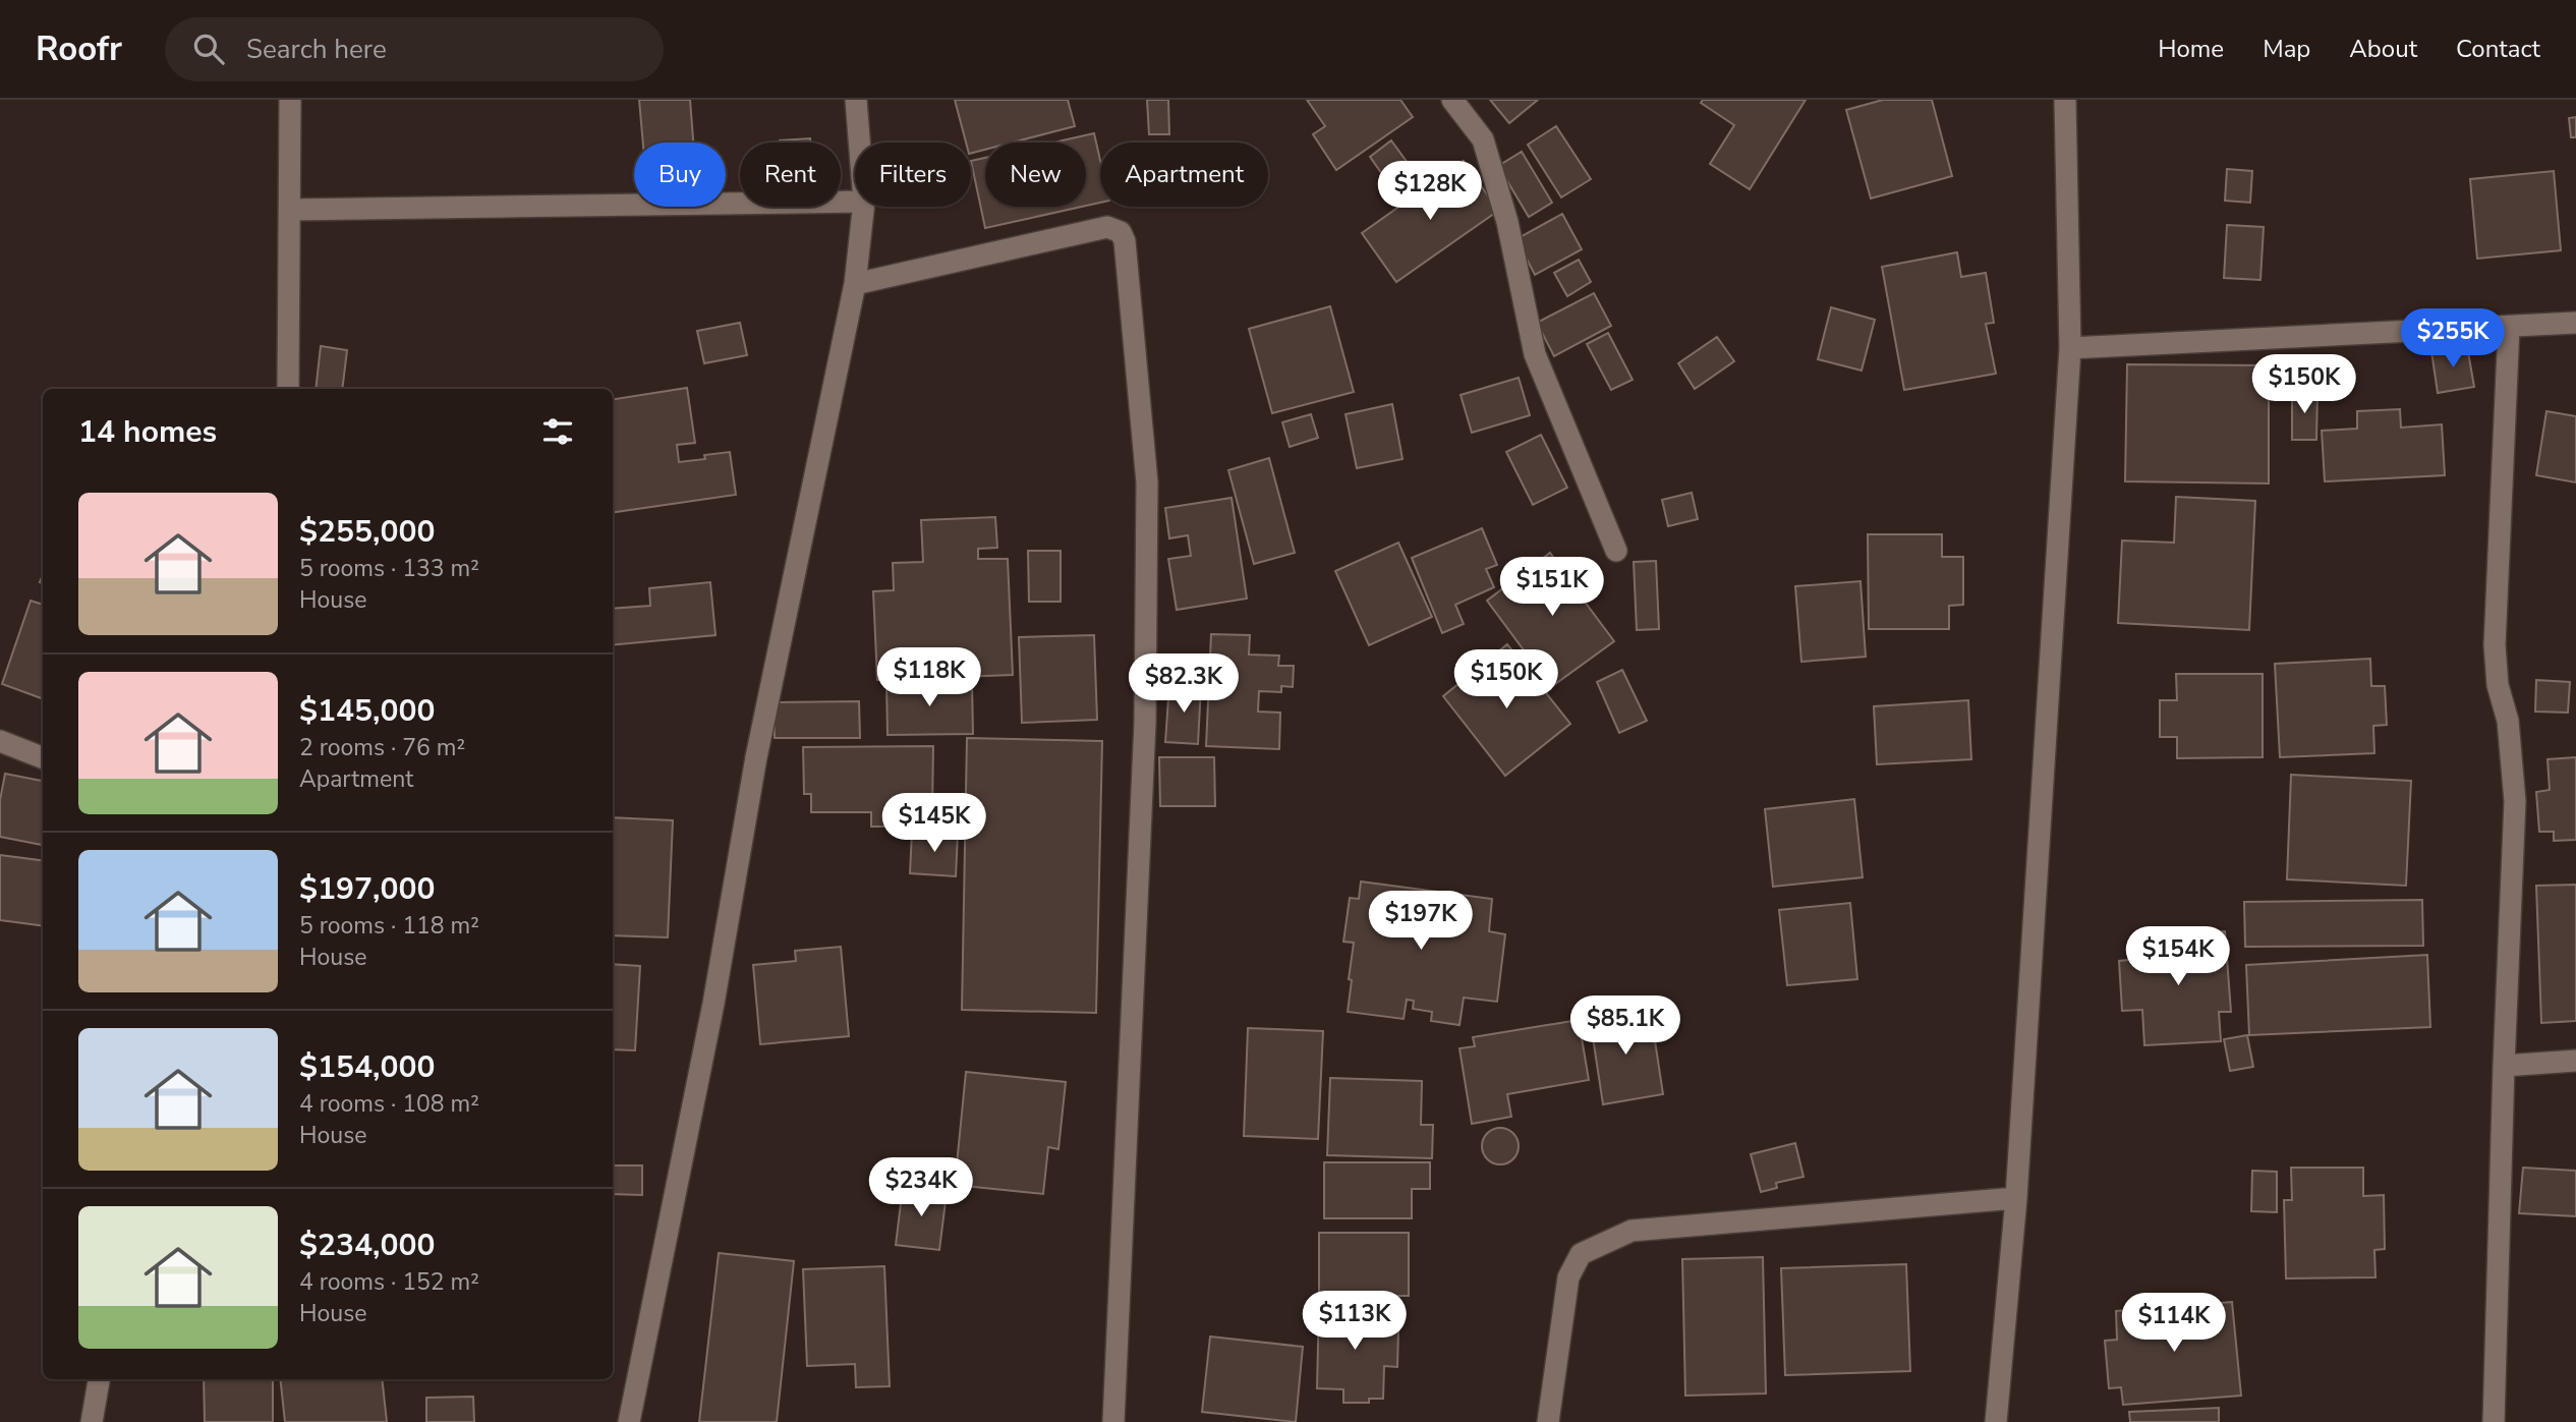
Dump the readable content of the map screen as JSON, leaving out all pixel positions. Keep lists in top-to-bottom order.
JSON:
{
  "page": {
    "header": "Roofr",
    "search": "Search here",
    "nav": [
      "Home",
      "Map",
      "About",
      "Contact"
    ],
    "chip": [
      "Buy",
      "Rent",
      "Filters",
      "New",
      "Apartment"
    ],
    "price": [
      "$128K",
      "$255K",
      "$150K",
      "$151K",
      "$118K",
      "$150K",
      "$82.3K",
      "$145K",
      "$197K",
      "$154K",
      "$85.1K",
      "$234K",
      "$113K",
      "$114K"
    ],
    "heading": "14 homes",
    "list": [
      {
        "name": "$255,000",
        "note": "5 rooms · 133 m² · House"
      },
      {
        "name": "$145,000",
        "note": "2 rooms · 76 m² · Apartment"
      },
      {
        "name": "$197,000",
        "note": "5 rooms · 118 m² · House"
      },
      {
        "name": "$154,000",
        "note": "4 rooms · 108 m² · House"
      },
      {
        "name": "$234,000",
        "note": "4 rooms · 152 m² · House"
      }
    ]
  }
}
